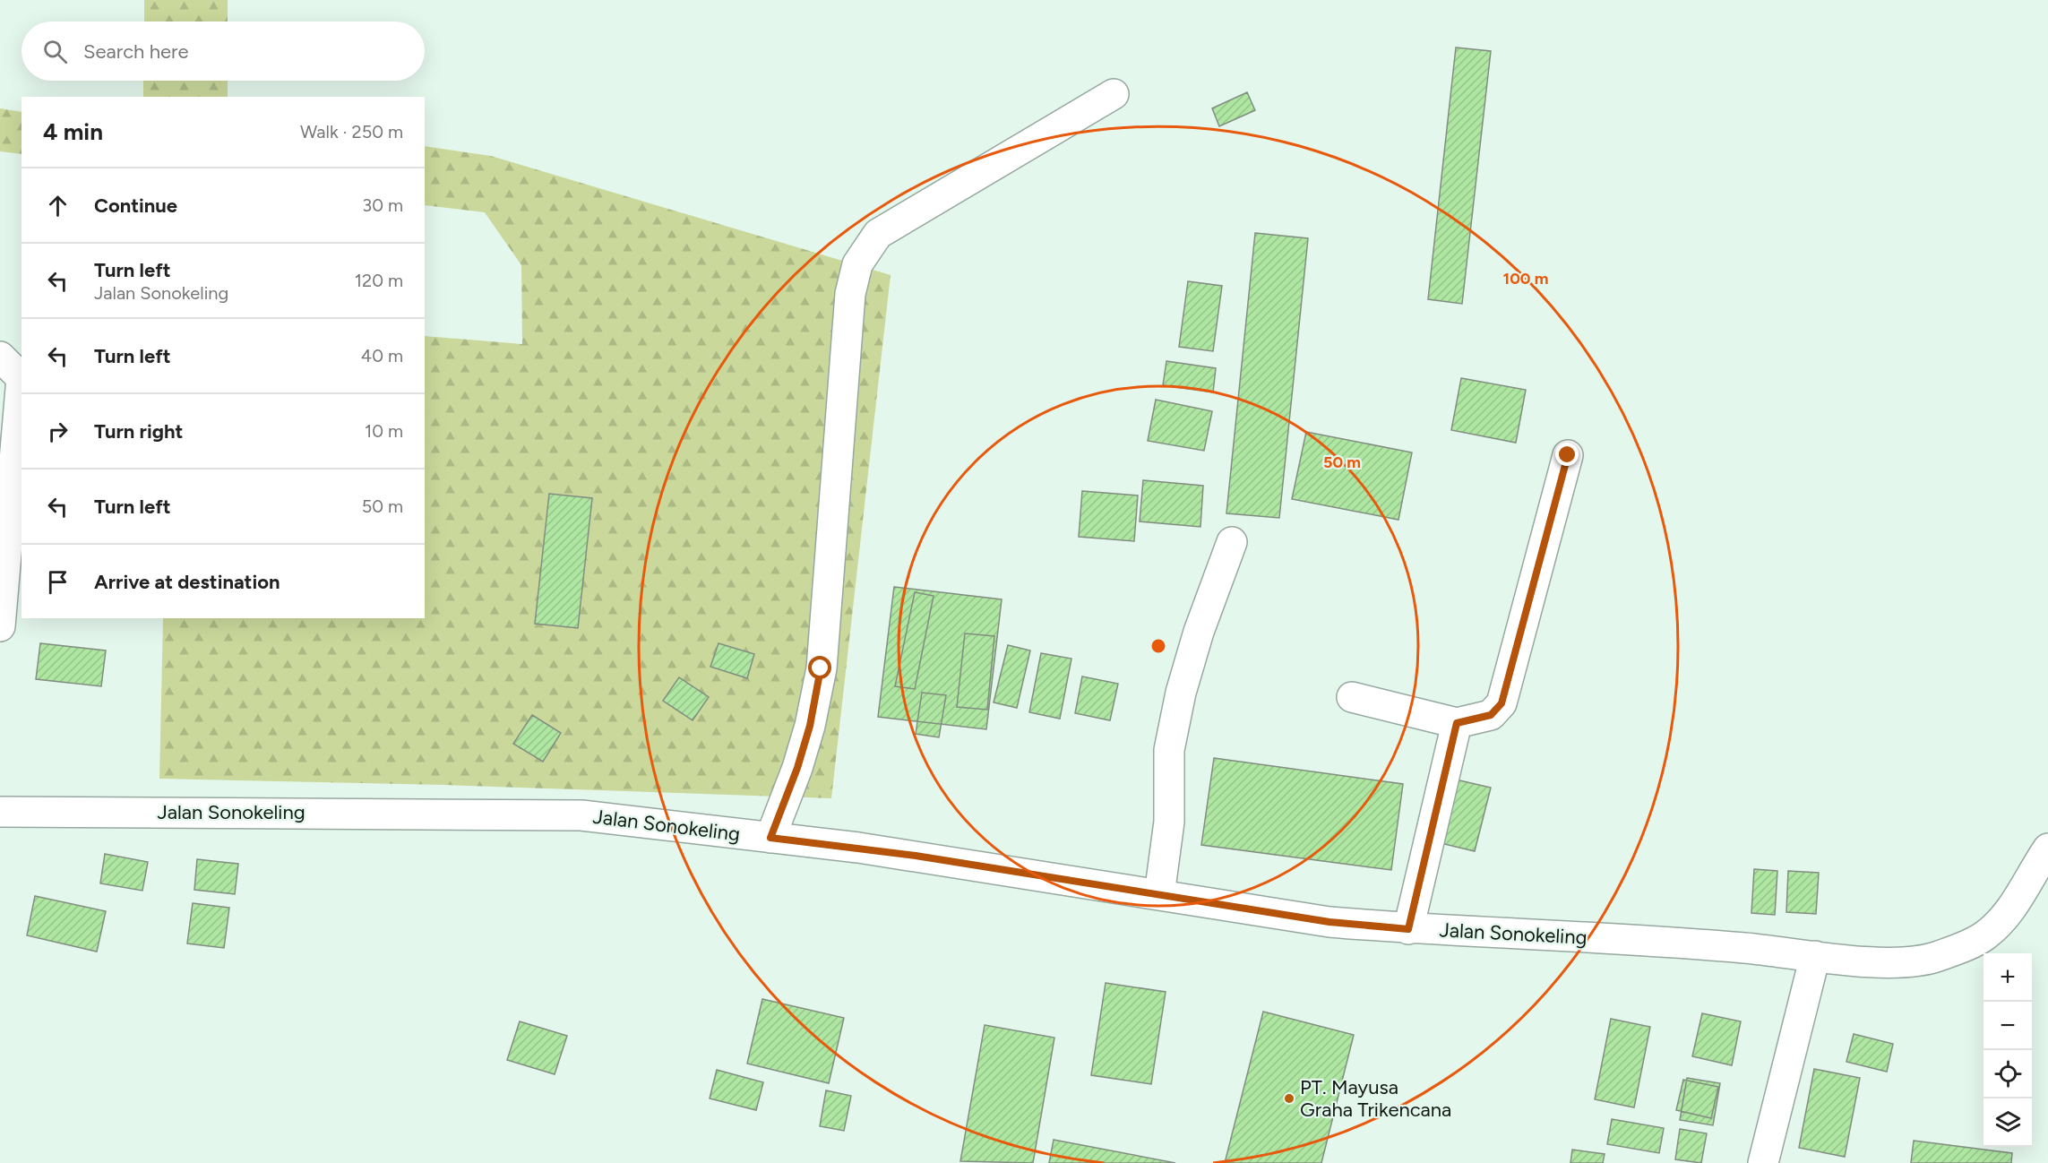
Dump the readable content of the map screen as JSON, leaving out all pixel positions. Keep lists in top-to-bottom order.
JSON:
{
  "streets": {
    "street": ["Jalan Sonokeling"]
  },
  "places": ["PT. Mayusa Graha Trikencana"],
  "page": {
    "search": "Search here",
    "heading": ["4 min", "Walk · 250 m"],
    "list": [
      ["Continue", "30 m"],
      ["Turn left", "Jalan Sonokeling", "120 m"],
      ["Turn left", "40 m"],
      ["Turn right", "10 m"],
      ["Turn left", "50 m"],
      "Arrive at destination"
    ],
    "map_buttons": ["+", "−"]
  },
  "rings": ["100 m", "50 m"]
}
